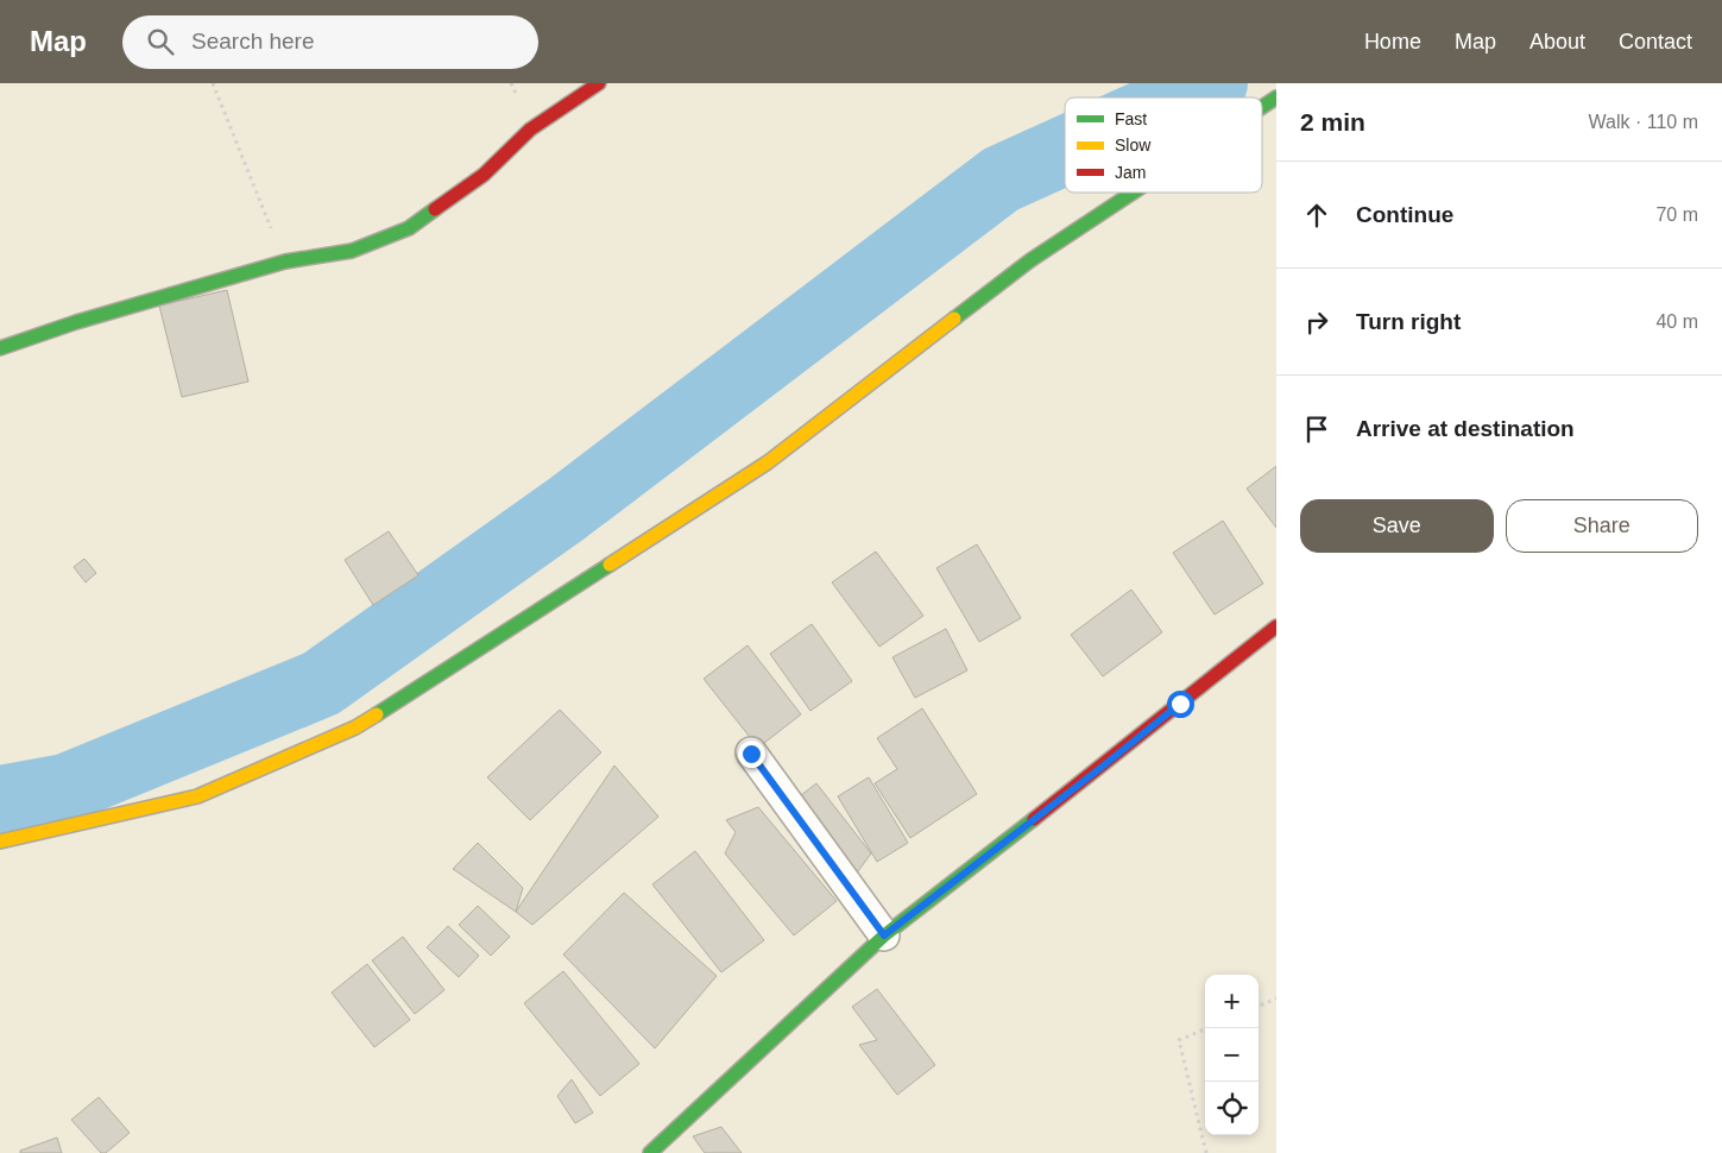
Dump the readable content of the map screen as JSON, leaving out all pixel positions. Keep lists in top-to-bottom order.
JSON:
{
  "legend": ["Fast", "Slow", "Jam"],
  "page": {
    "header": "Map",
    "search": "Search here",
    "nav": [
      "Home",
      "Map",
      "About",
      "Contact"
    ],
    "heading": ["2 min", "Walk · 110 m"],
    "list": [
      ["Continue", "70 m"],
      ["Turn right", "40 m"],
      "Arrive at destination"
    ],
    "buttons": ["Save", "Share"],
    "map_buttons": ["+", "−"]
  }
}
